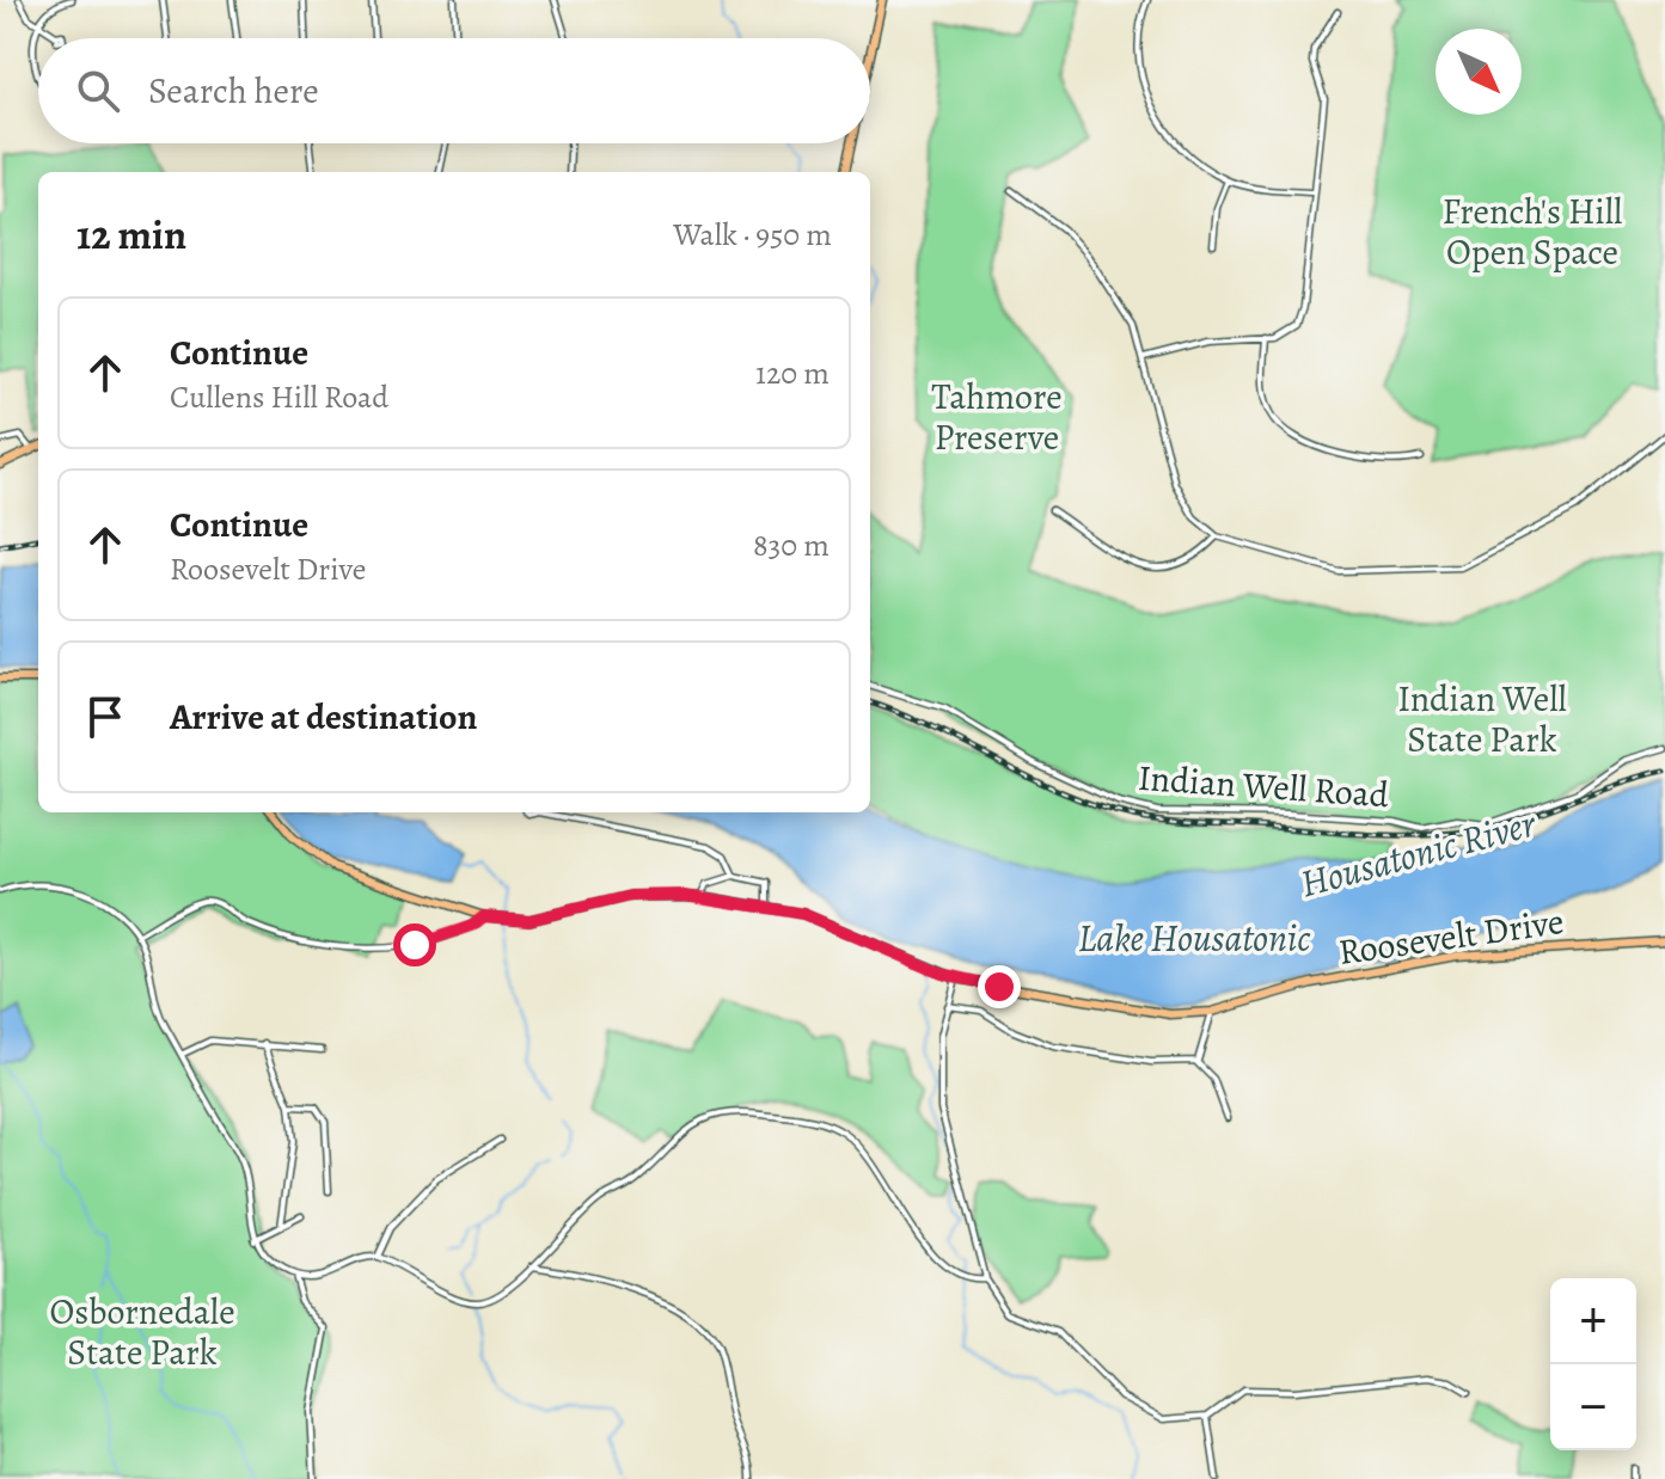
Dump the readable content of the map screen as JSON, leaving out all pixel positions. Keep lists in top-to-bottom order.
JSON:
{
  "streets": {
    "main road": ["Roosevelt Drive"],
    "street": ["Indian Well Road"]
  },
  "water": ["Housatonic River", "Lake Housatonic"],
  "parks": [
    "French's Hill Open Space",
    "Tahmore Preserve",
    "Indian Well State Park",
    "Osbornedale State Park"
  ],
  "north": "bottom right",
  "page": {
    "search": "Search here",
    "heading": ["12 min", "Walk · 950 m"],
    "list": [
      ["Continue", "Cullens Hill Road", "120 m"],
      ["Continue", "Roosevelt Drive", "830 m"],
      "Arrive at destination"
    ],
    "map_buttons": ["+", "−"]
  }
}
